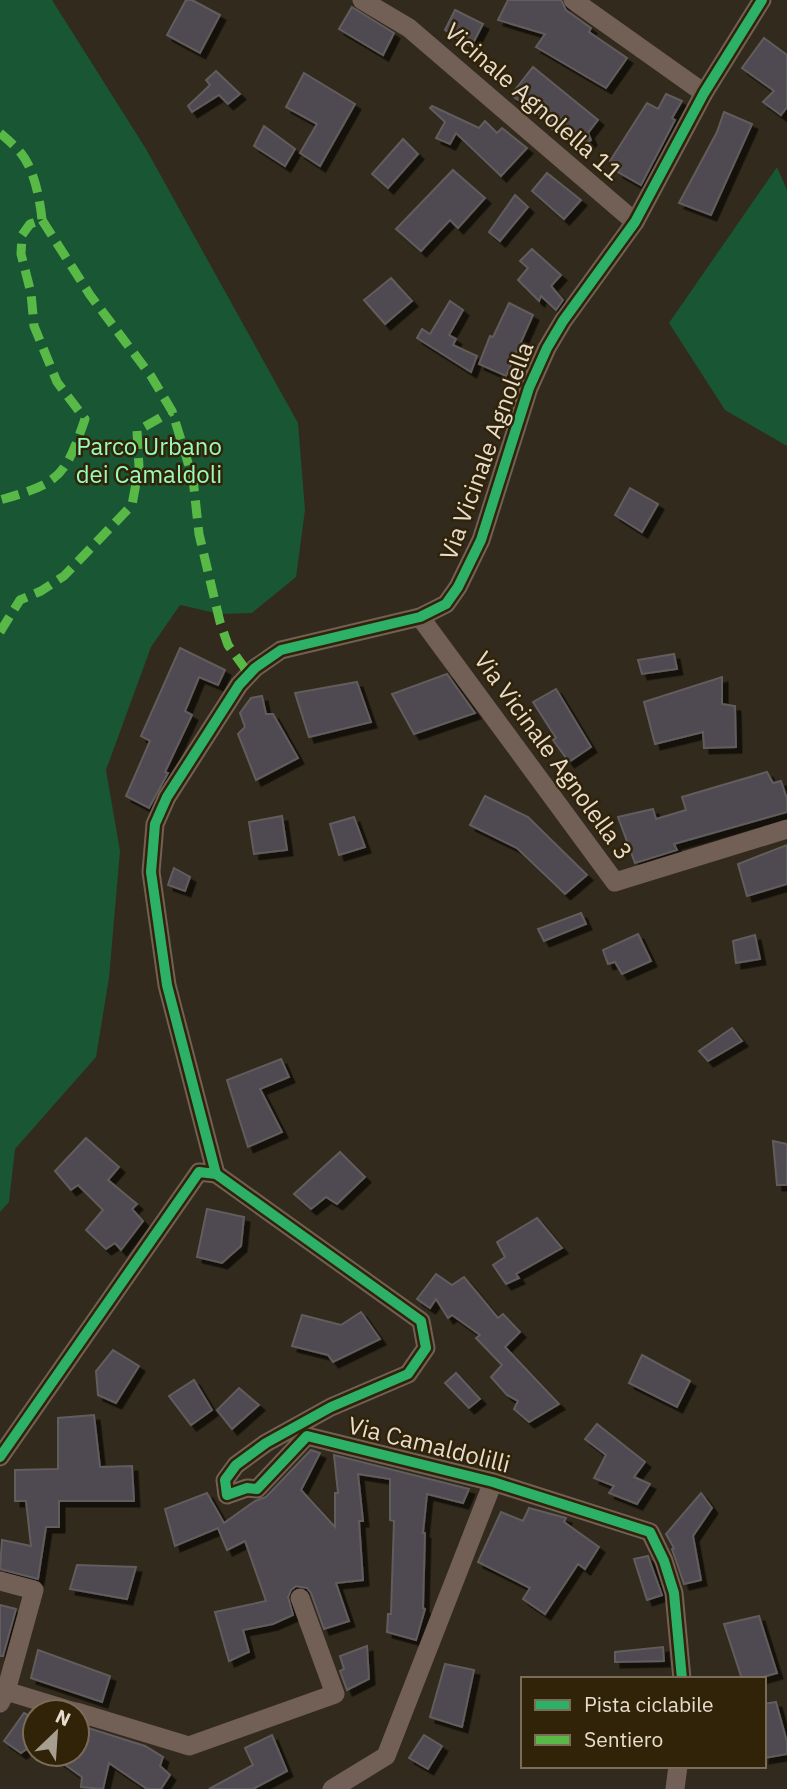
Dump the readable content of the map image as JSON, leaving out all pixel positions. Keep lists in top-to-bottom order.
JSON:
{
  "streets": {
    "street": [
      "Vicinale Agnolella 11",
      "Via Vicinale Agnolella",
      "Via Vicinale Agnolella 3",
      "Via Camaldolilli"
    ]
  },
  "crossings": [
    ["Vicinale Agnolella 11", "Via Vicinale Agnolella"],
    ["Via Vicinale Agnolella", "Via Vicinale Agnolella 3"],
    ["Via Vicinale Agnolella", "Via Camaldolilli"]
  ],
  "parks": ["Parco Urbano dei Camaldoli"],
  "legend": ["Pista ciclabile", "Sentiero"],
  "north": "top right"
}
